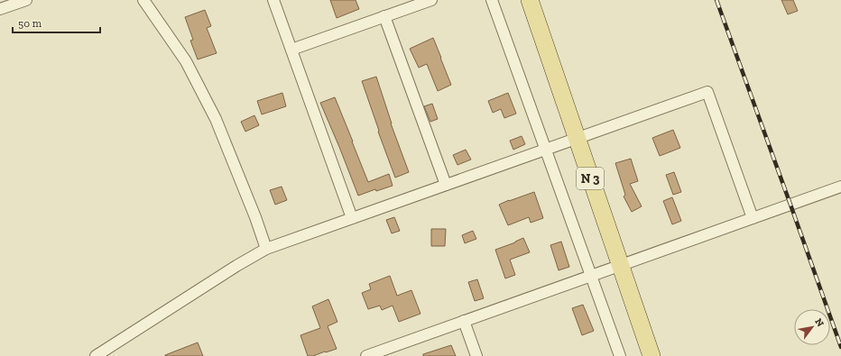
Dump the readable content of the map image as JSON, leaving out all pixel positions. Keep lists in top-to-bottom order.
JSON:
{
  "streets": {
    "main road": ["N 3"]
  },
  "scale_bar": "50 m",
  "north": "top right"
}
